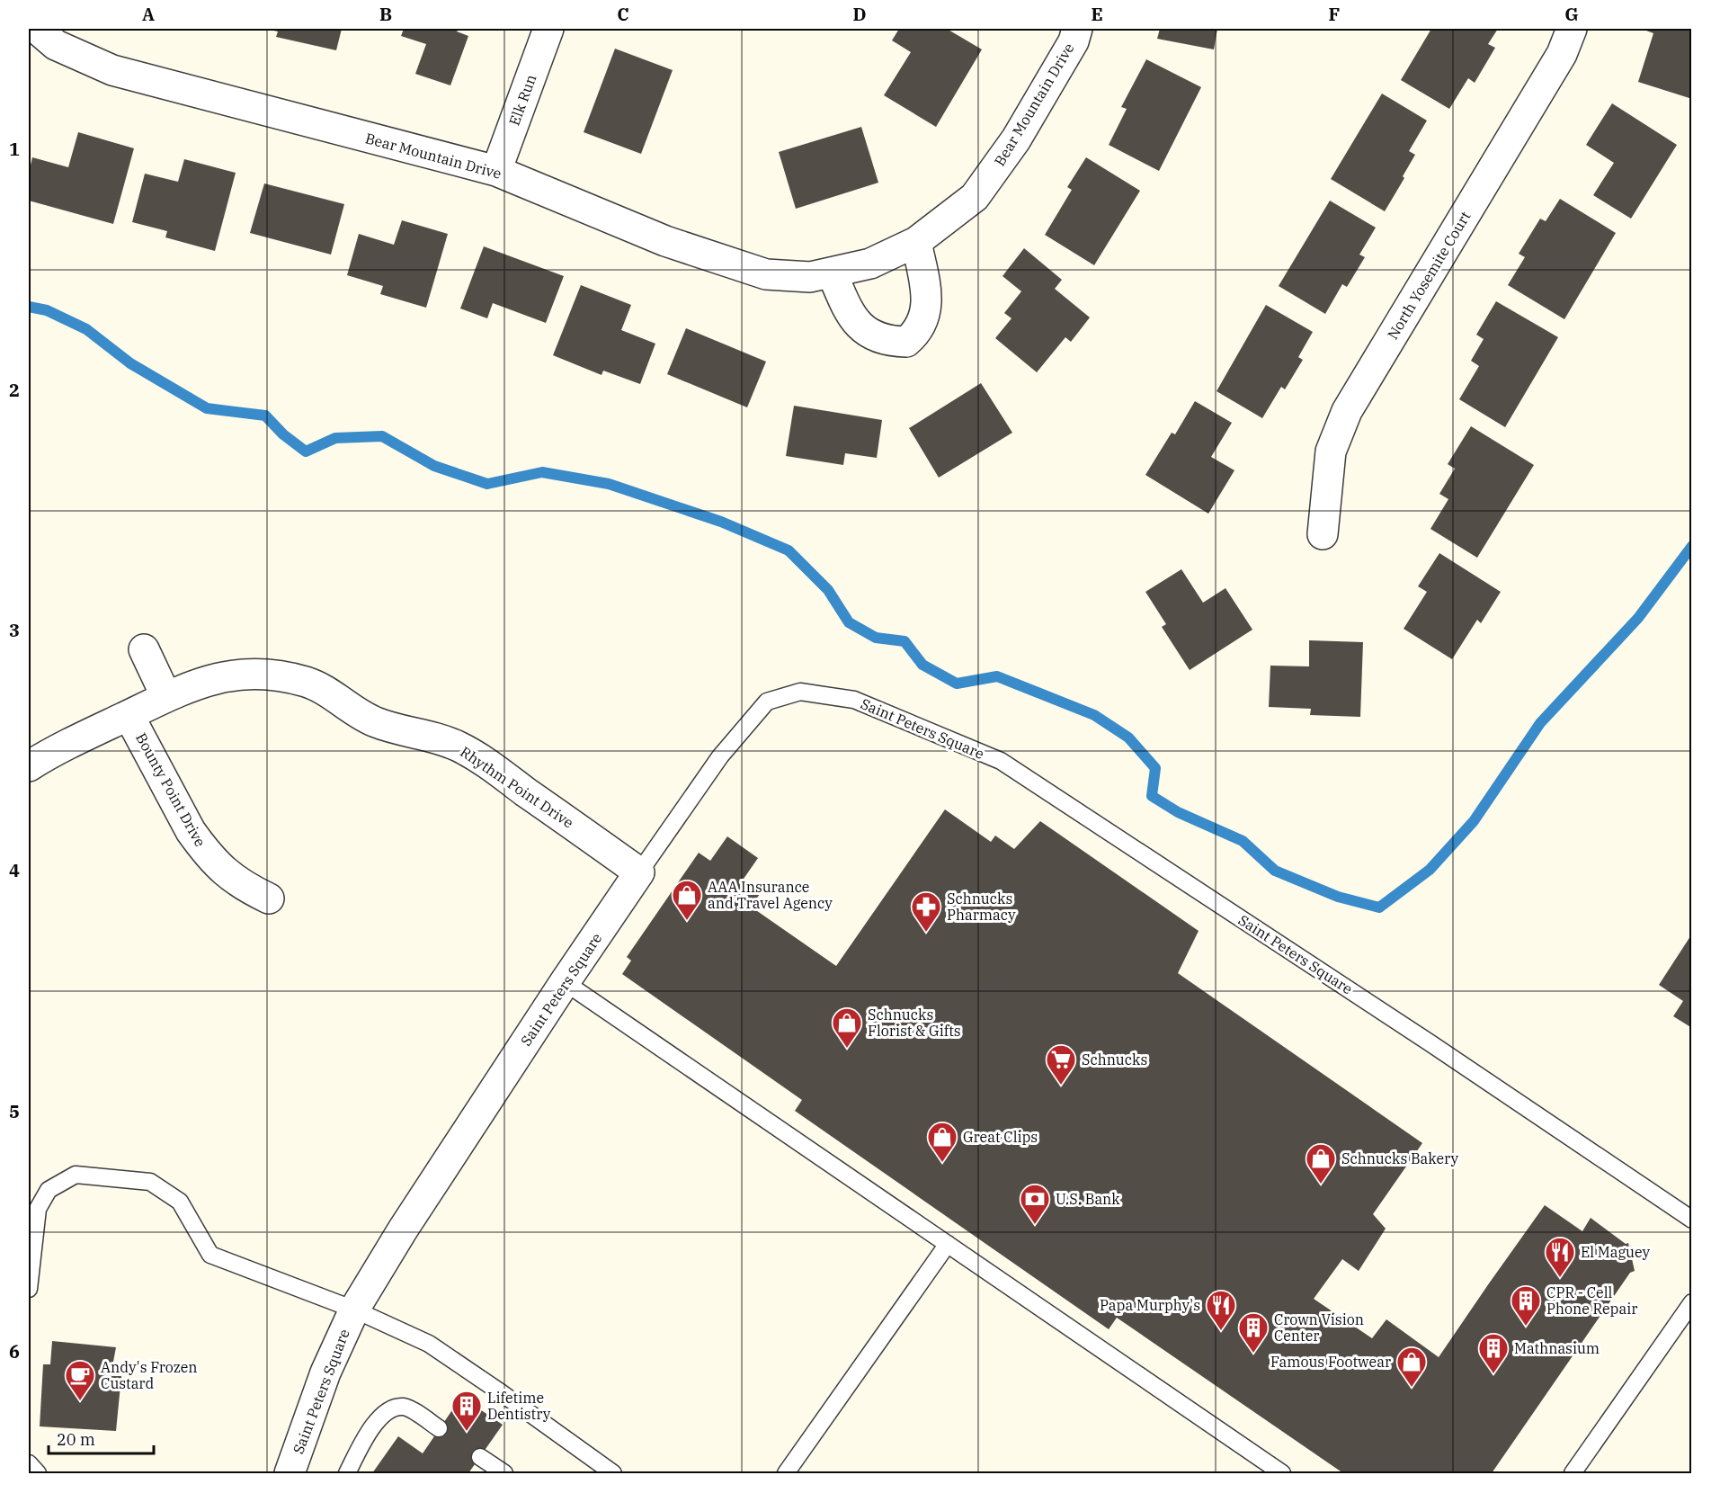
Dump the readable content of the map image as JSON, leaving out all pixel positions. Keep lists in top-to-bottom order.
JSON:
{
  "streets": {
    "street": [
      "Elk Run",
      "Bear Mountain Drive",
      "North Yosemite Court",
      "Saint Peters Square",
      "Rhythm Point Drive",
      "Bounty Point Drive"
    ]
  },
  "crossings": [
    ["Elk Run", "Bear Mountain Drive"],
    ["Saint Peters Square", "Rhythm Point Drive"],
    ["Rhythm Point Drive", "Bounty Point Drive"]
  ],
  "places": {
    "shop": [
      "AAA Insurance and Travel Agency",
      "Schnucks Florist & Gifts",
      "Great Clips",
      "Schnucks Bakery",
      "Famous Footwear"
    ],
    "pharmacy": ["Schnucks Pharmacy"],
    "supermarket": ["Schnucks"],
    "bank": ["U.S. Bank"],
    "restaurant": ["El Maguey", "Papa Murphy's"],
    "building": [
      "CPR - Cell Phone Repair",
      "Crown Vision Center",
      "Mathnasium",
      "Lifetime Dentistry"
    ],
    "cafe": ["Andy's Frozen Custard"]
  },
  "scale_bar": "20 m",
  "grid": {
    "columns": [
      "A",
      "B",
      "C",
      "D",
      "E",
      "F",
      "G"
    ],
    "rows": [
      "1",
      "2",
      "3",
      "4",
      "5",
      "6"
    ]
  }
}
